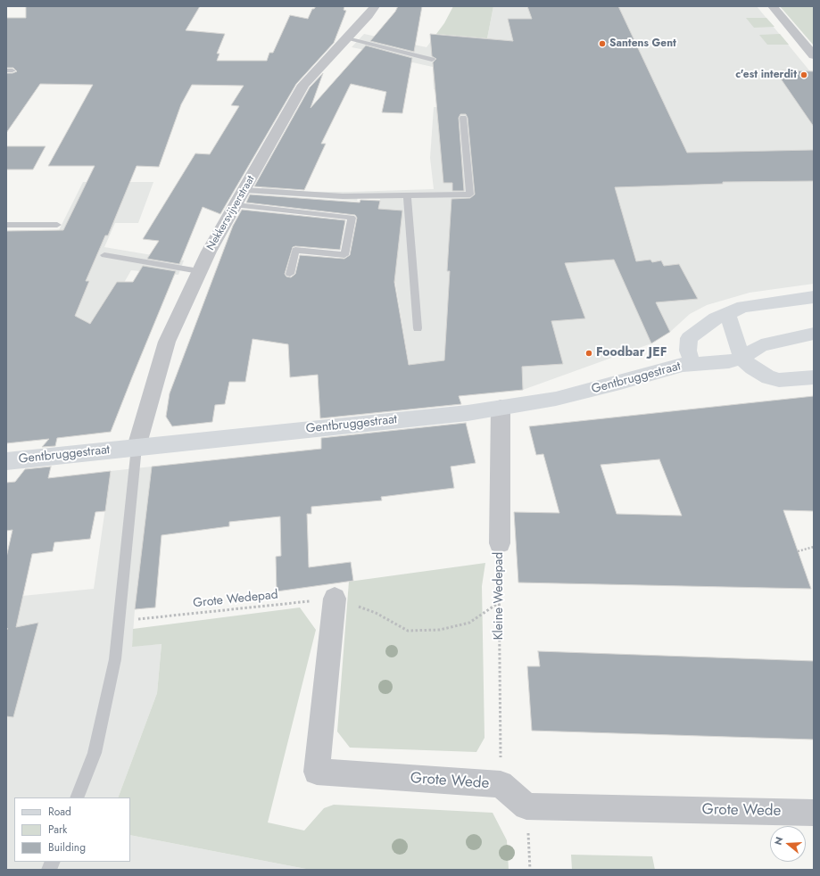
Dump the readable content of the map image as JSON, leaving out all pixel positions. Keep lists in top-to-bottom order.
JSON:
{
  "streets": {
    "street": [
      "Nekkersvijverstraat",
      "Gentbruggestraat",
      "Kleine Wedepad",
      "Grote Wede"
    ],
    "path": ["Grote Wedepad"]
  },
  "crossings": [
    ["Nekkersvijverstraat", "Gentbruggestraat"],
    ["Gentbruggestraat", "Kleine Wedepad"],
    ["Kleine Wedepad", "Grote Wede"],
    ["Grote Wedepad", "Grote Wede"]
  ],
  "places": ["Santens Gent", "c'est interdit", "Foodbar JEF"],
  "legend": ["Road", "Park", "Building"],
  "north": "left"
}
